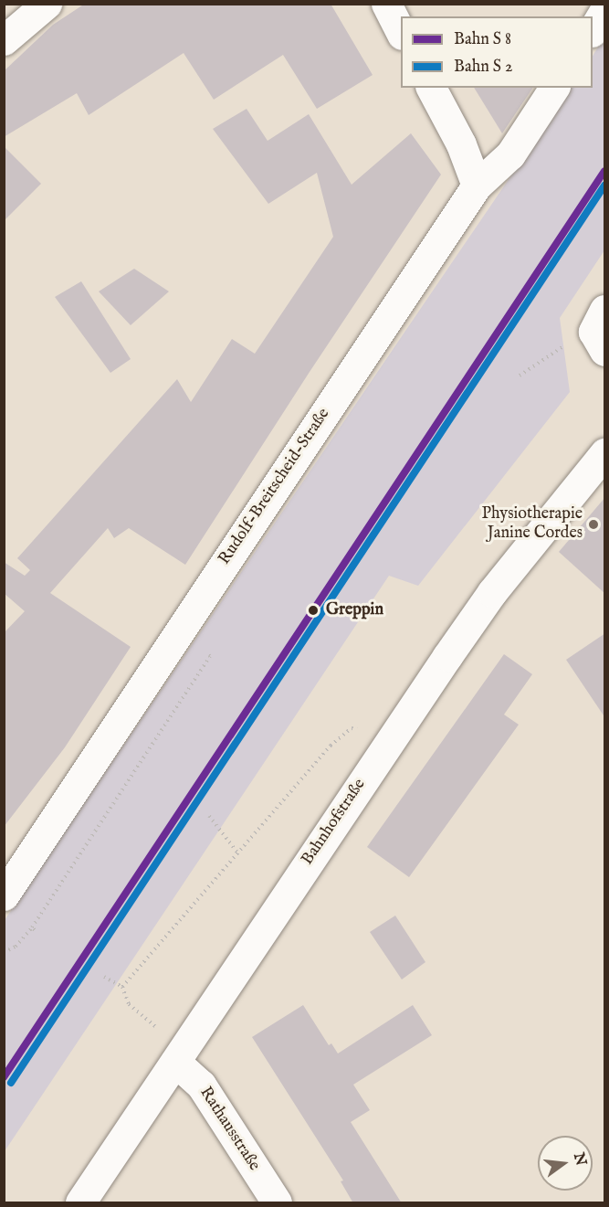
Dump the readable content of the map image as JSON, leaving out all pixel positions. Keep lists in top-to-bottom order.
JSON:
{
  "streets": {
    "street": ["Rudolf-Breitscheid-Straße", "Bahnhofstraße", "Rathausstraße"]
  },
  "crossings": [
    ["Bahnhofstraße", "Rathausstraße"]
  ],
  "places": ["Physiotherapie Janine Cordes", "Greppin"],
  "legend": ["Bahn S 8", "Bahn S 2"],
  "north": "right"
}
